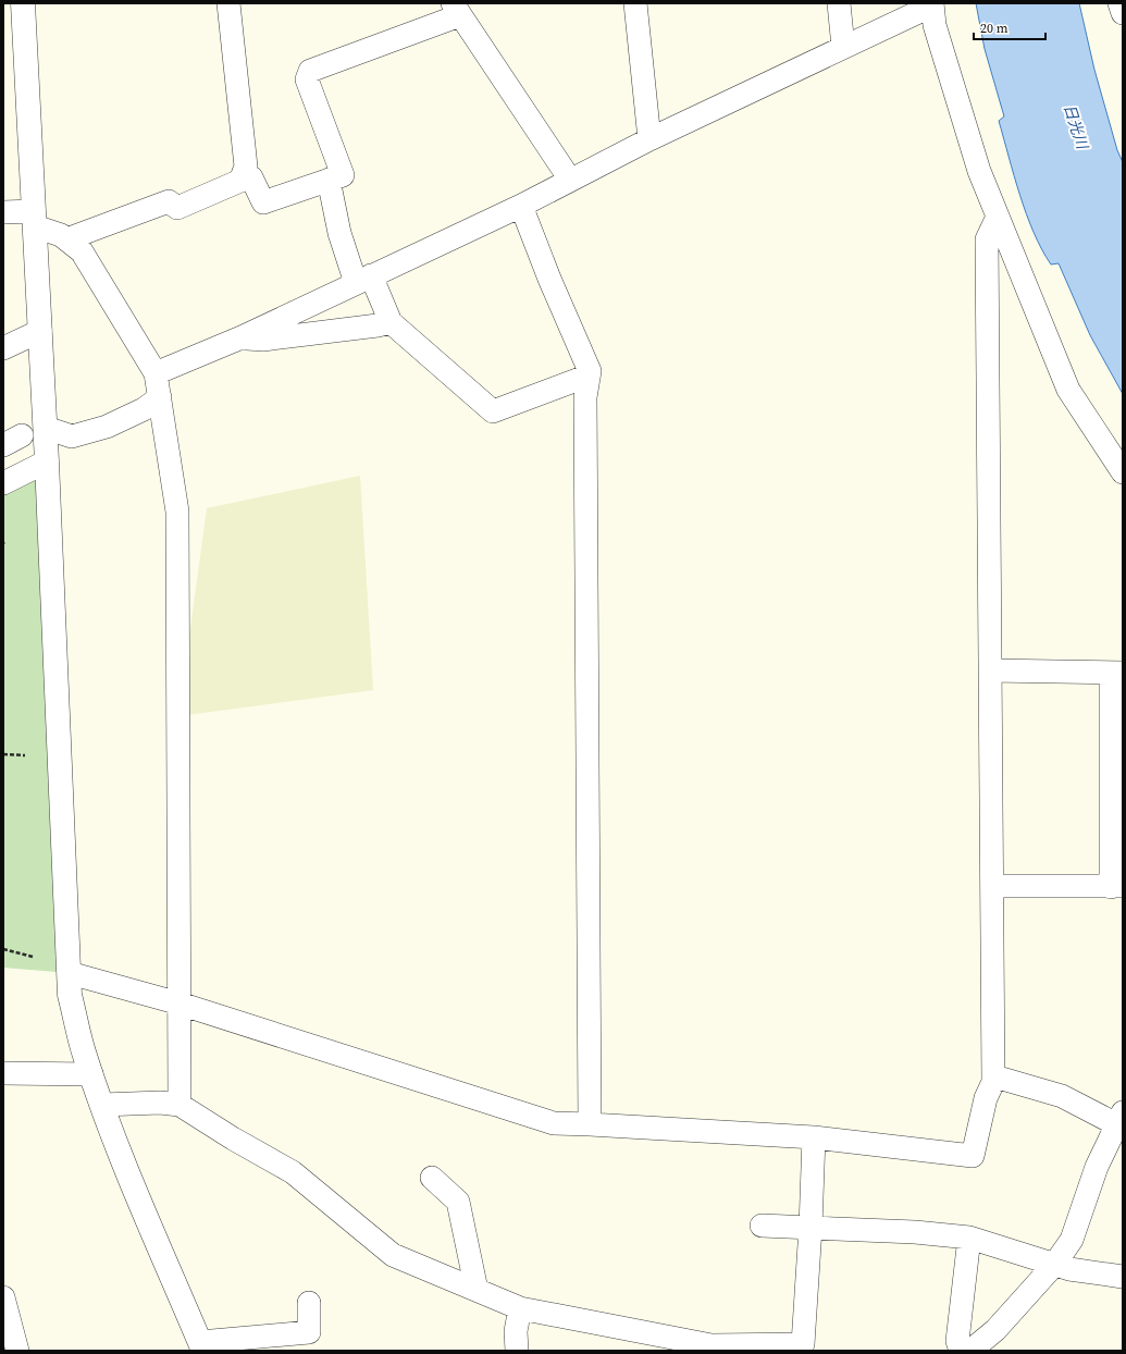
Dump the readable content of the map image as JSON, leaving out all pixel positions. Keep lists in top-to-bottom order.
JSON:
{
  "water": ["日光川"],
  "scale_bar": "20 m"
}
